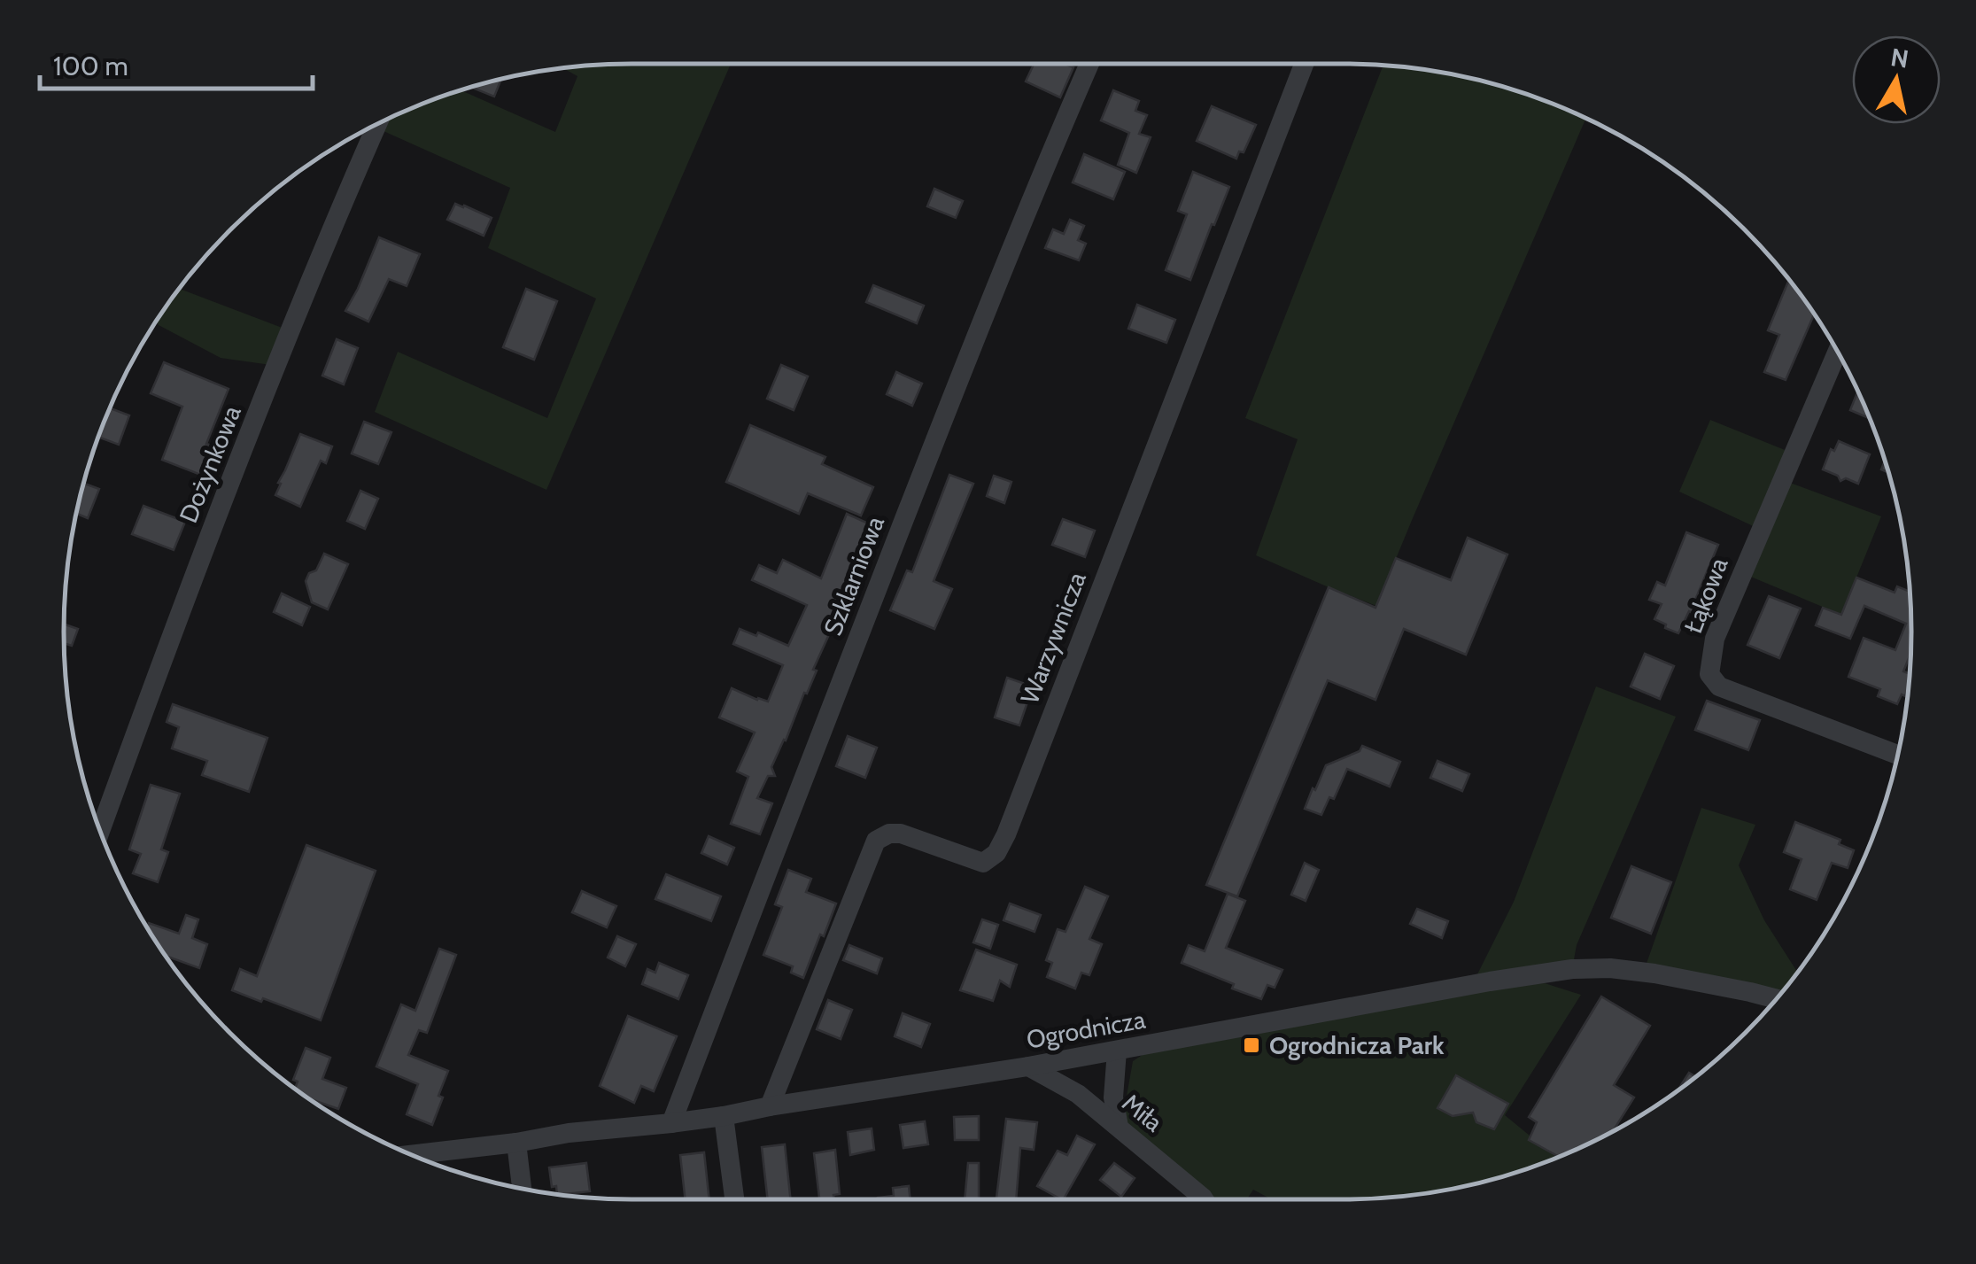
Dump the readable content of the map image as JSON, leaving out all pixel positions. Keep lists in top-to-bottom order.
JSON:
{
  "streets": {
    "street": [
      "Dożynkowa",
      "Szklarniowa",
      "Łąkowa",
      "Warzywnicza",
      "Ogrodnicza",
      "Miła"
    ]
  },
  "crossings": [
    ["Szklarniowa", "Ogrodnicza"],
    ["Warzywnicza", "Ogrodnicza"],
    ["Ogrodnicza", "Miła"]
  ],
  "places": {
    "transit": ["Ogrodnicza Park"]
  },
  "scale_bar": "100 m",
  "north": "top"
}
